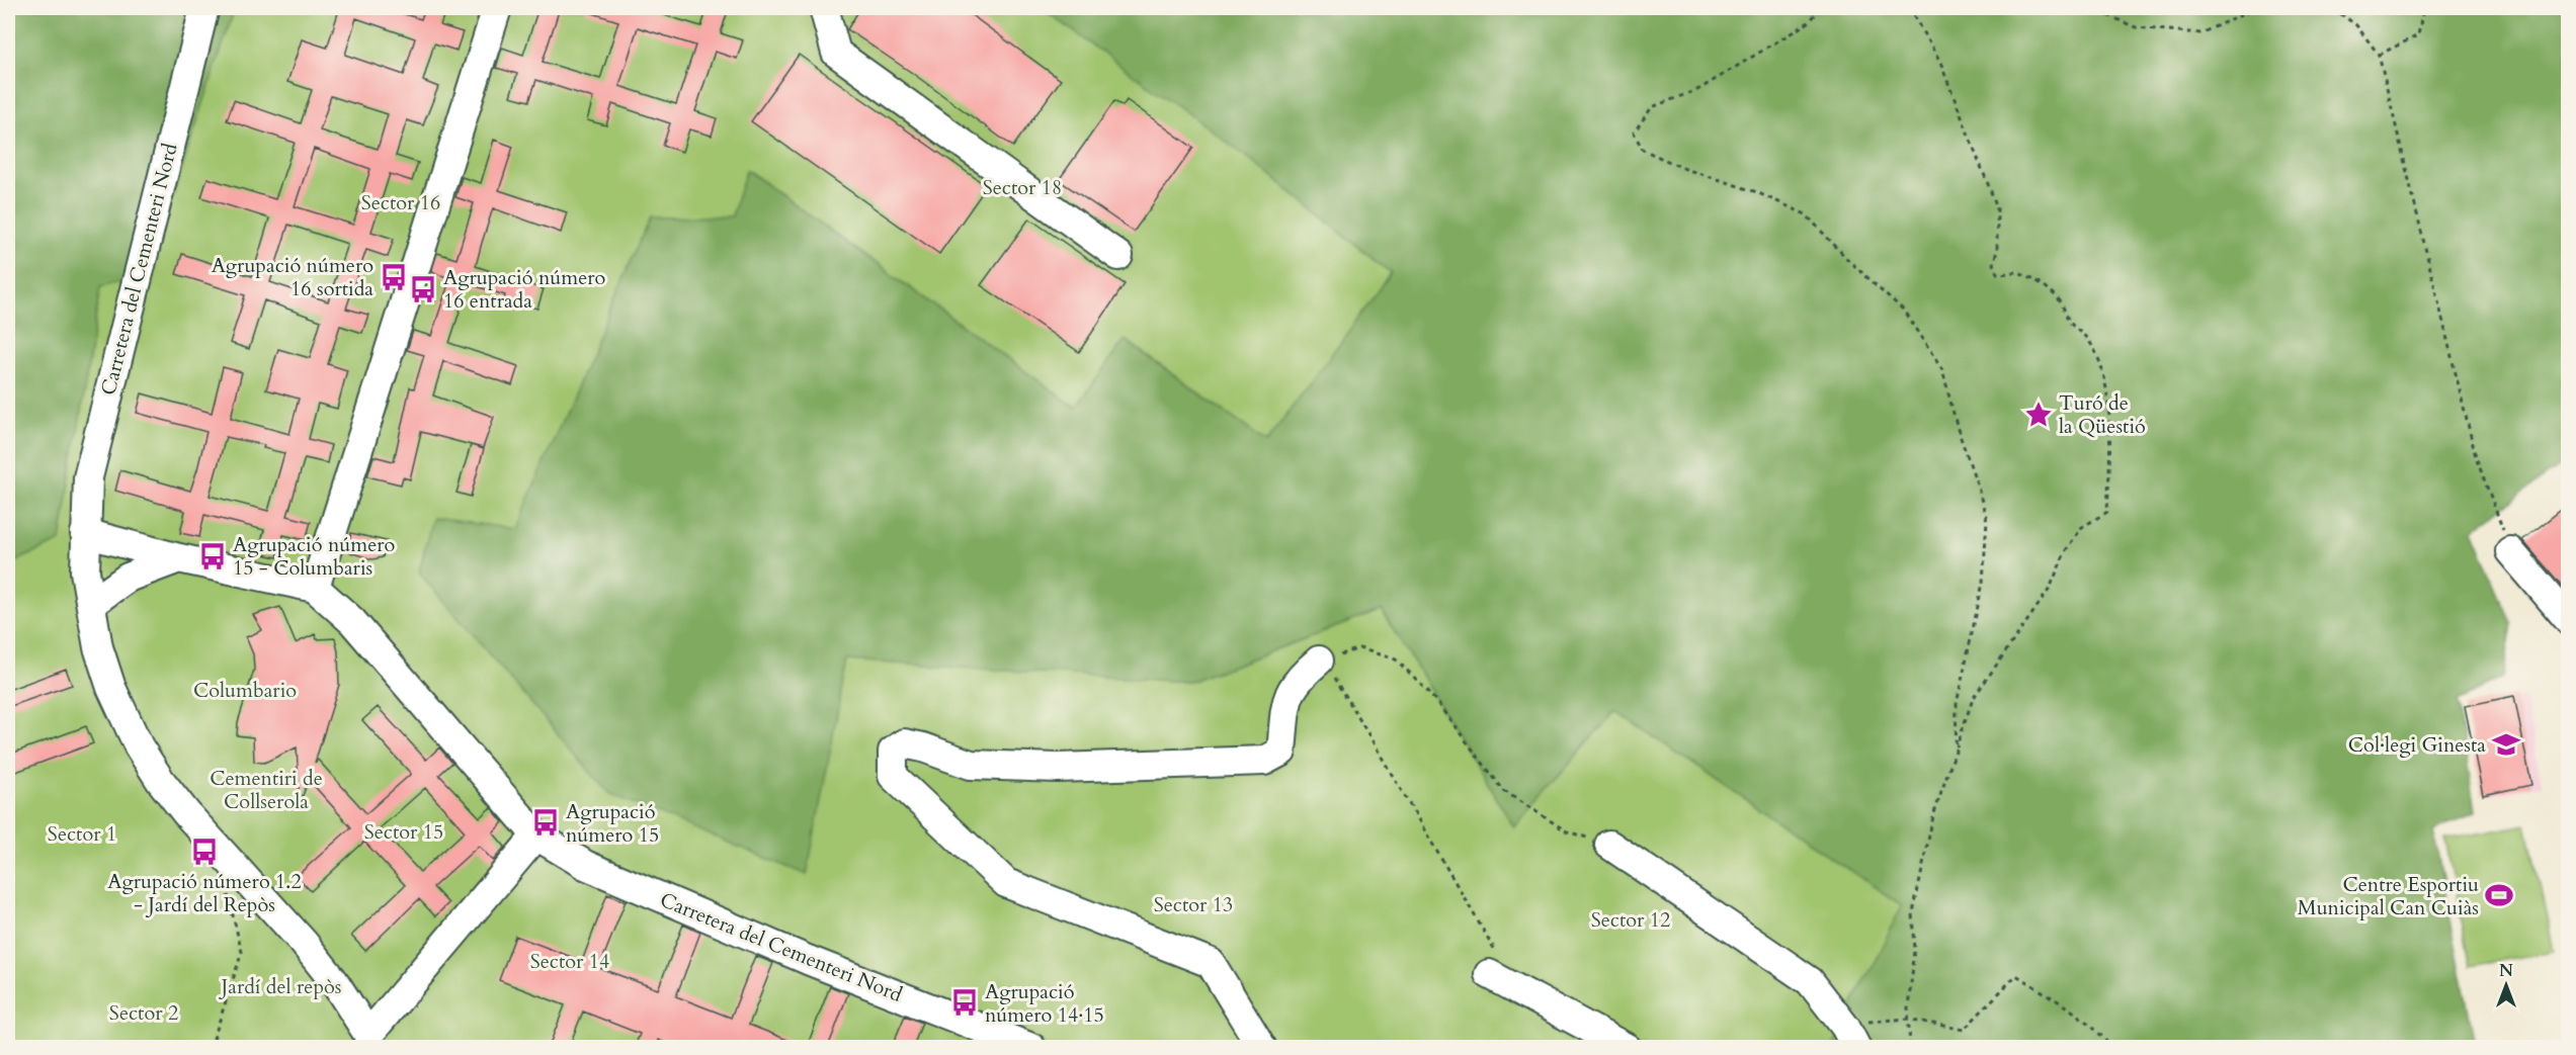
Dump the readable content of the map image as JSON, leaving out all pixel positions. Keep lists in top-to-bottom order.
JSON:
{
  "streets": {
    "street": ["Carretera del Cementeri Nord"]
  },
  "parks": [
    "Sector 18",
    "Sector 16",
    "Columbario",
    "Cementiri de Collserola",
    "Sector 15",
    "Sector 1",
    "Sector 13",
    "Sector 12",
    "Sector 14",
    "Jardí del repòs",
    "Sector 2"
  ],
  "places": {
    "bus stop": [
      "Agrupació número 16 sortida",
      "Agrupació número 16 entrada",
      "Agrupació número 15 - Columbaris",
      "Agrupació número 15",
      "Agrupació número 1.2 - Jardí del Repòs",
      "Agrupació número 14·15"
    ],
    "place": ["Turó de la Qüestió"],
    "school or university": ["Col·legi Ginesta"],
    "sports": ["Centre Esportiu Municipal Can Cuiàs"]
  },
  "north": "top"
}
